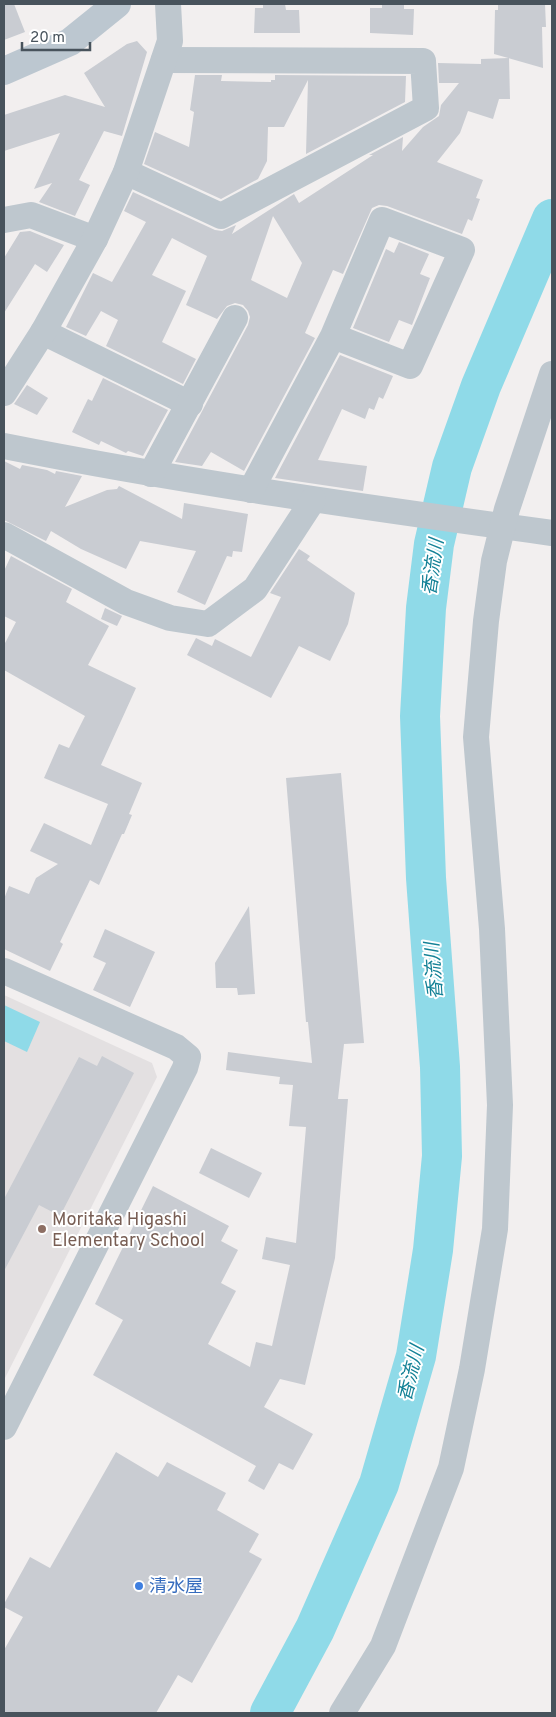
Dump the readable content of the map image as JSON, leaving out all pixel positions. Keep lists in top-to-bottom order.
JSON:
{
  "water": ["香流川"],
  "places": ["Moritaka Higashi Elementary School", "清水屋"],
  "scale_bar": "20 m"
}
